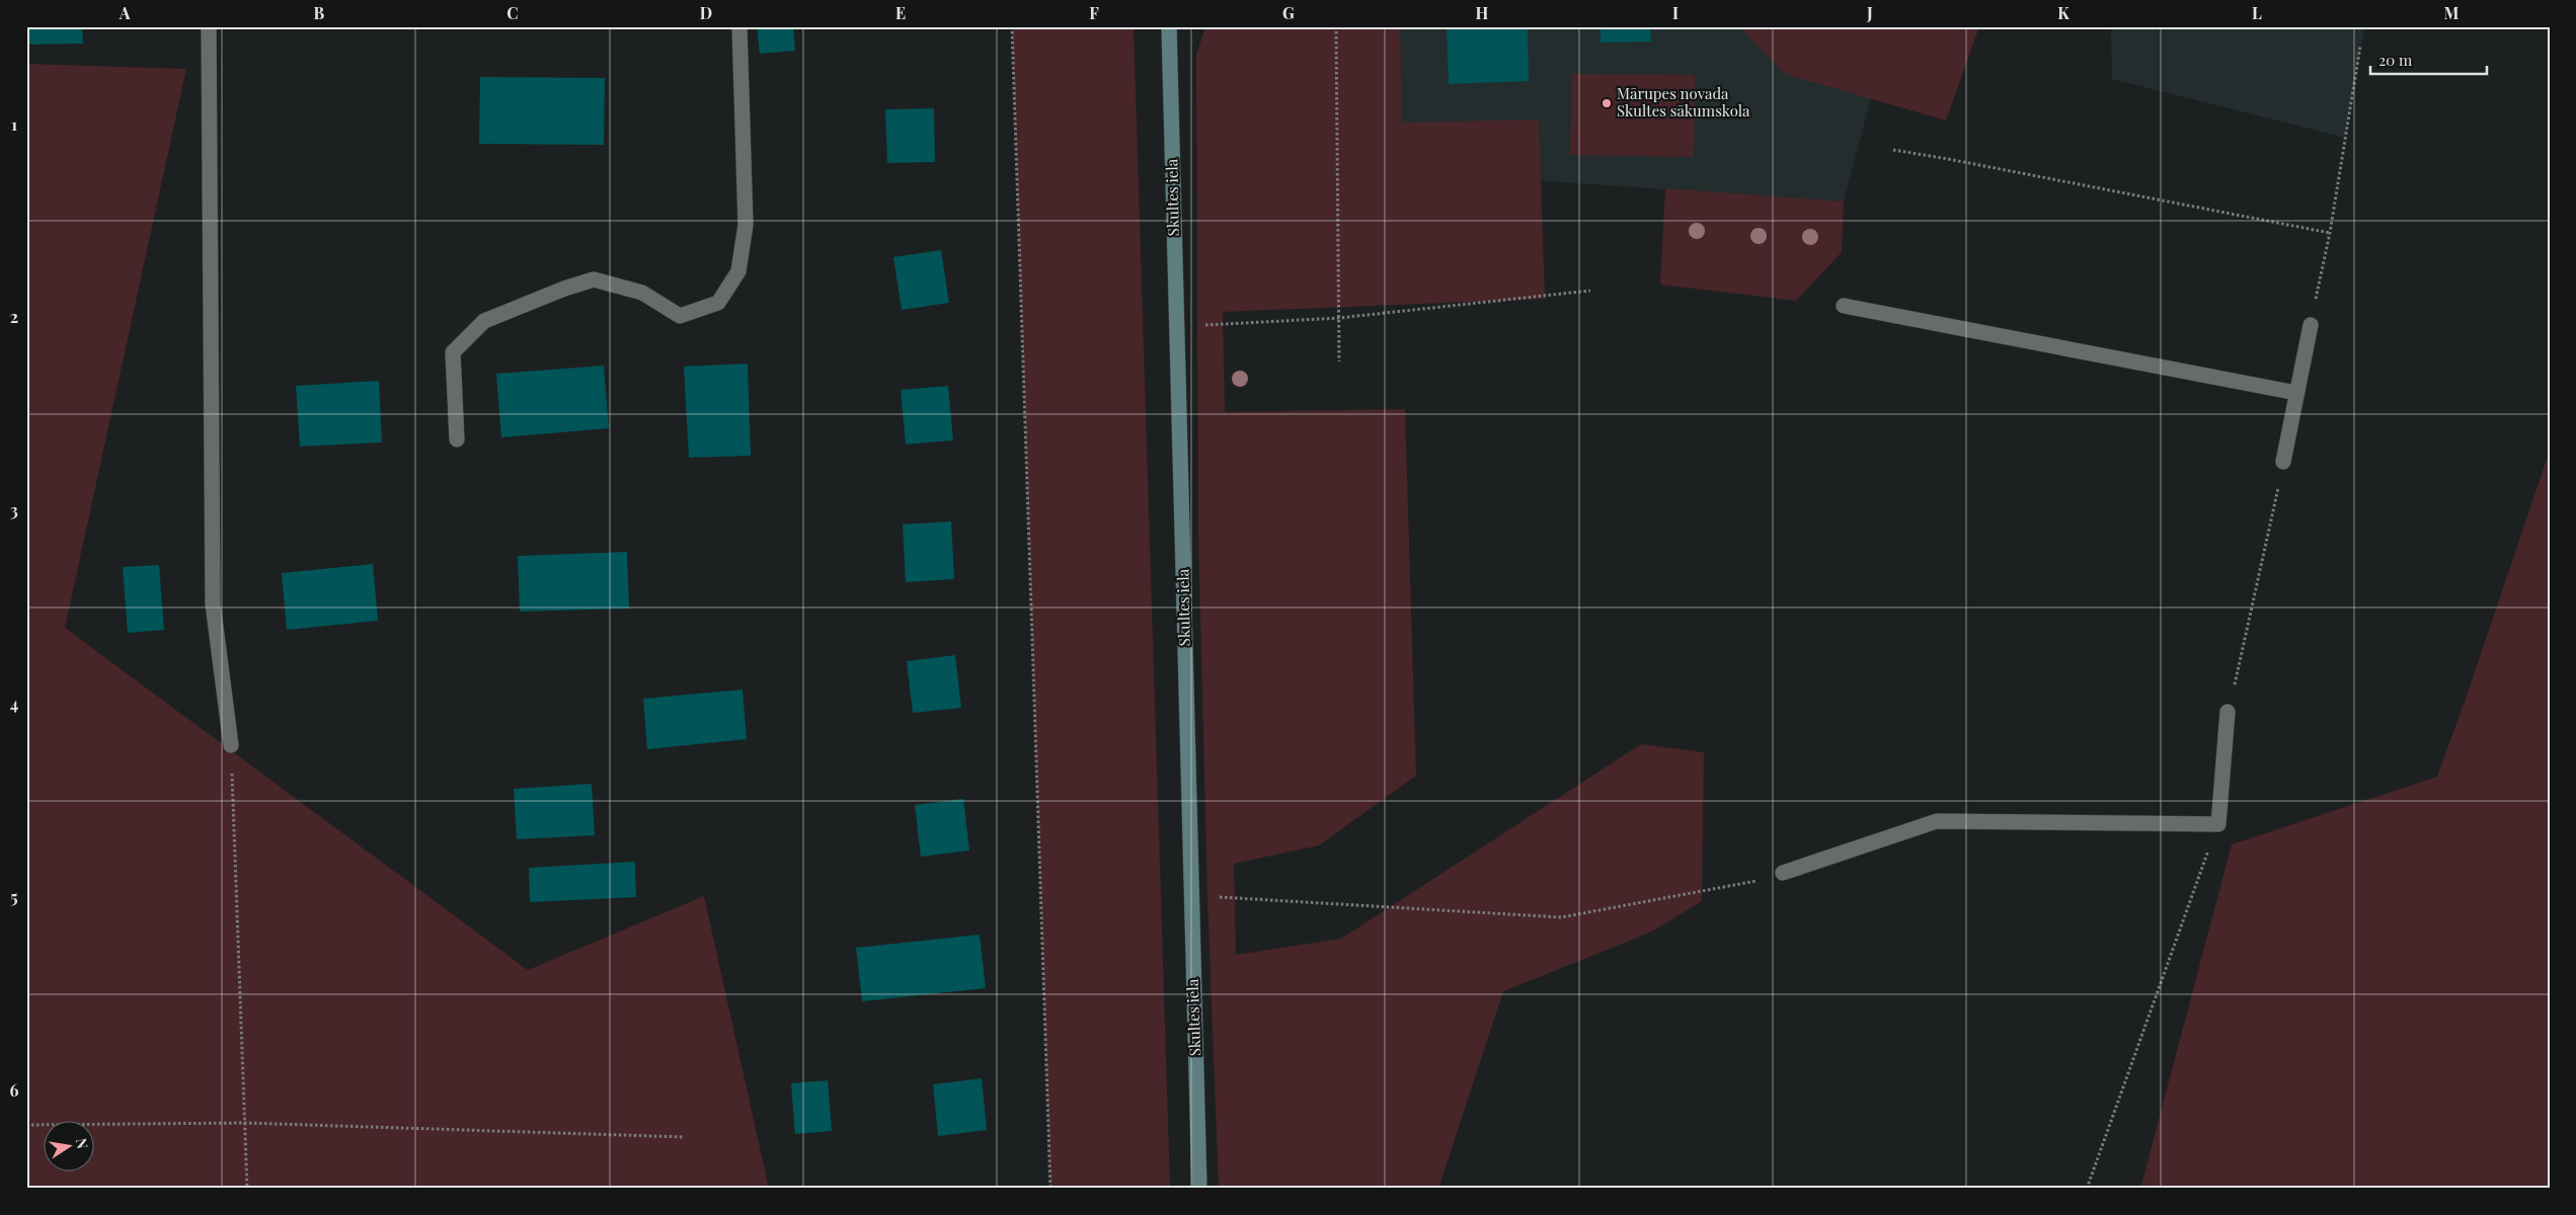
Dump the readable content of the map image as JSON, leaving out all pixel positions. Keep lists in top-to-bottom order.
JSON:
{
  "streets": {
    "main road": ["Skultes iela"]
  },
  "places": ["Mārupes novada Skultes sākumskola"],
  "scale_bar": "20 m",
  "north": "right",
  "grid": {
    "columns": [
      "A",
      "B",
      "C",
      "D",
      "E",
      "F",
      "G",
      "H",
      "I",
      "J",
      "K",
      "L",
      "M"
    ],
    "rows": [
      "1",
      "2",
      "3",
      "4",
      "5",
      "6"
    ]
  }
}
